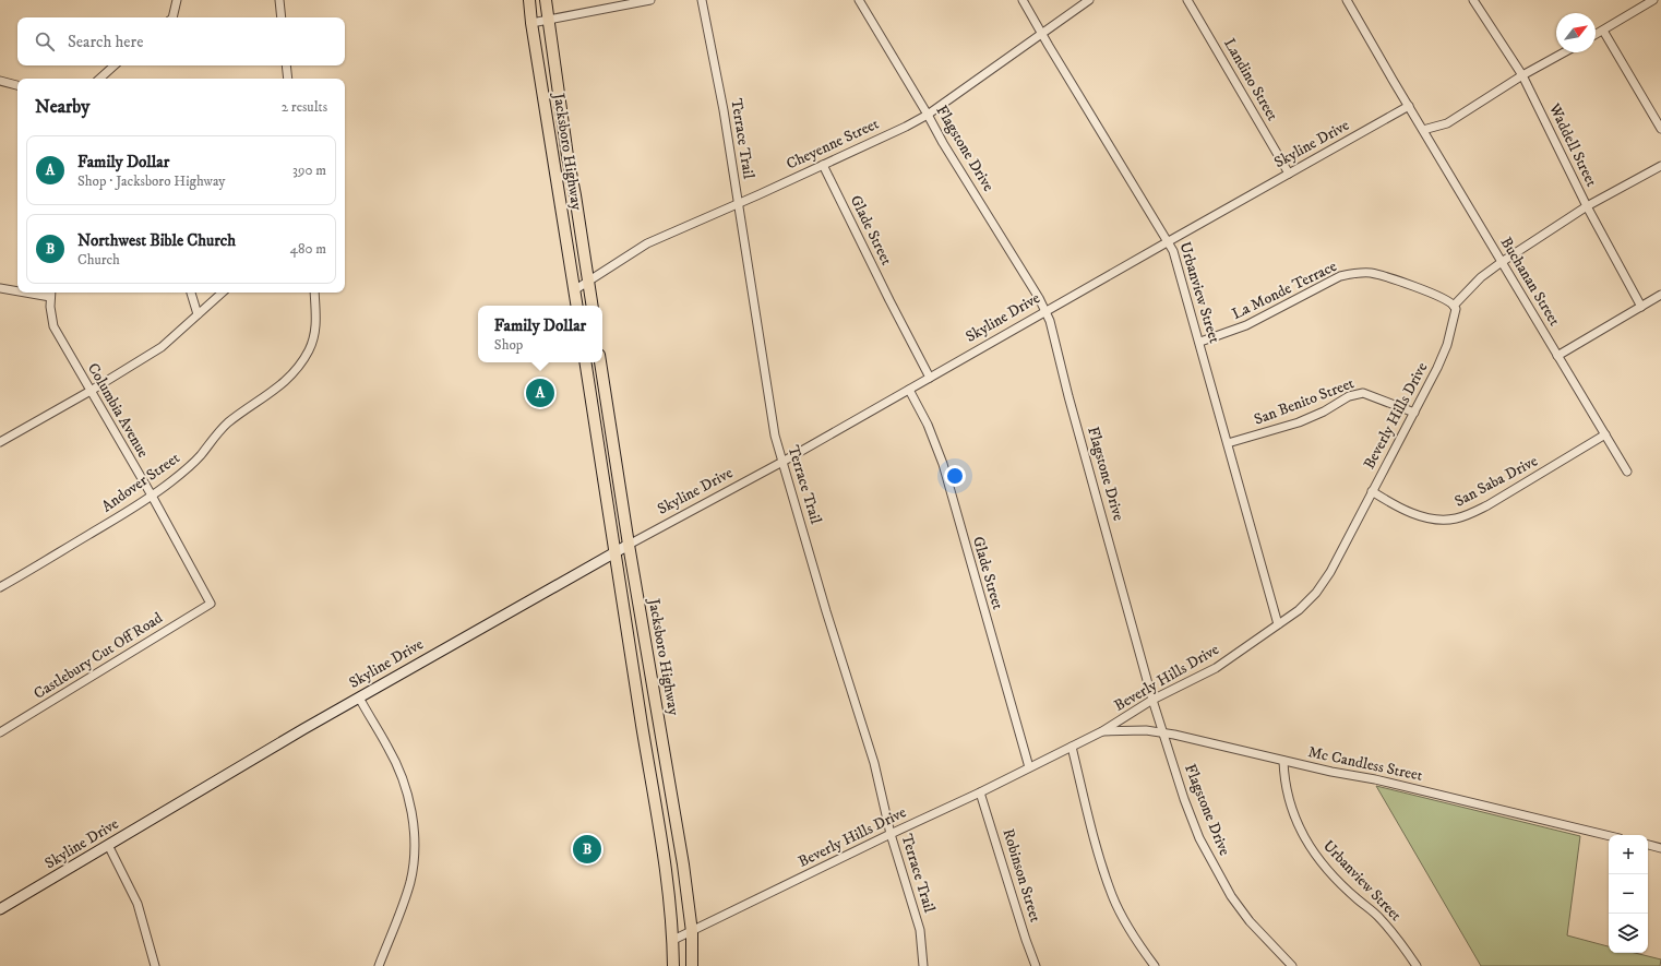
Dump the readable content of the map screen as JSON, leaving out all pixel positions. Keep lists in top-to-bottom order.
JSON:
{
  "streets": {
    "main road": ["Jacksboro Highway"],
    "street": [
      "Landino Street",
      "Terrace Trail",
      "Cheyenne Street",
      "Skyline Drive",
      "Waddell Street",
      "Flagstone Drive",
      "Glade Street",
      "Buchanan Street",
      "La Monde Terrace",
      "Urbanview Street",
      "San Benito Street",
      "Columbia Avenue",
      "Beverly Hills Drive",
      "San Saba Drive",
      "Andover Street",
      "Castlebury Cut Off Road",
      "Mc Candless Street",
      "Robinson Street"
    ]
  },
  "crossings": [
    ["Landino Street", "Skyline Drive"],
    ["Terrace Trail", "Cheyenne Street"],
    ["Terrace Trail", "Skyline Drive"],
    ["Terrace Trail", "Beverly Hills Drive"],
    ["Cheyenne Street", "Flagstone Drive"],
    ["Cheyenne Street", "Jacksboro Highway"],
    ["Cheyenne Street", "Glade Street"],
    ["Cheyenne Street", "Urbanview Street"],
    ["Skyline Drive", "Flagstone Drive"],
    ["Skyline Drive", "Jacksboro Highway"],
    ["Skyline Drive", "Glade Street"],
    ["Skyline Drive", "Buchanan Street"],
    ["Skyline Drive", "Urbanview Street"],
    ["Flagstone Drive", "Beverly Hills Drive"],
    ["Flagstone Drive", "Mc Candless Street"],
    ["Jacksboro Highway", "Beverly Hills Drive"],
    ["Glade Street", "Beverly Hills Drive"],
    ["Buchanan Street", "San Saba Drive"],
    ["La Monde Terrace", "Urbanview Street"],
    ["La Monde Terrace", "Beverly Hills Drive"],
    ["Urbanview Street", "San Benito Street"],
    ["Urbanview Street", "Beverly Hills Drive"],
    ["Urbanview Street", "Mc Candless Street"],
    ["San Benito Street", "Beverly Hills Drive"],
    ["Columbia Avenue", "Andover Street"],
    ["Columbia Avenue", "Castlebury Cut Off Road"],
    ["Beverly Hills Drive", "San Saba Drive"],
    ["Beverly Hills Drive", "Mc Candless Street"],
    ["Beverly Hills Drive", "Robinson Street"]
  ],
  "north": "top right",
  "page": {
    "search": "Search here",
    "heading": ["Nearby", "2 results"],
    "list": [
      {
        "mark": "A",
        "name": "Family Dollar",
        "note": "Shop · Jacksboro Highway",
        "value": "390 m"
      },
      {
        "mark": "B",
        "name": "Northwest Bible Church",
        "note": "Church",
        "value": "480 m"
      }
    ],
    "popup": ["Family Dollar", "Shop"],
    "pins": ["A", "B"],
    "map_buttons": ["+", "−"]
  }
}
